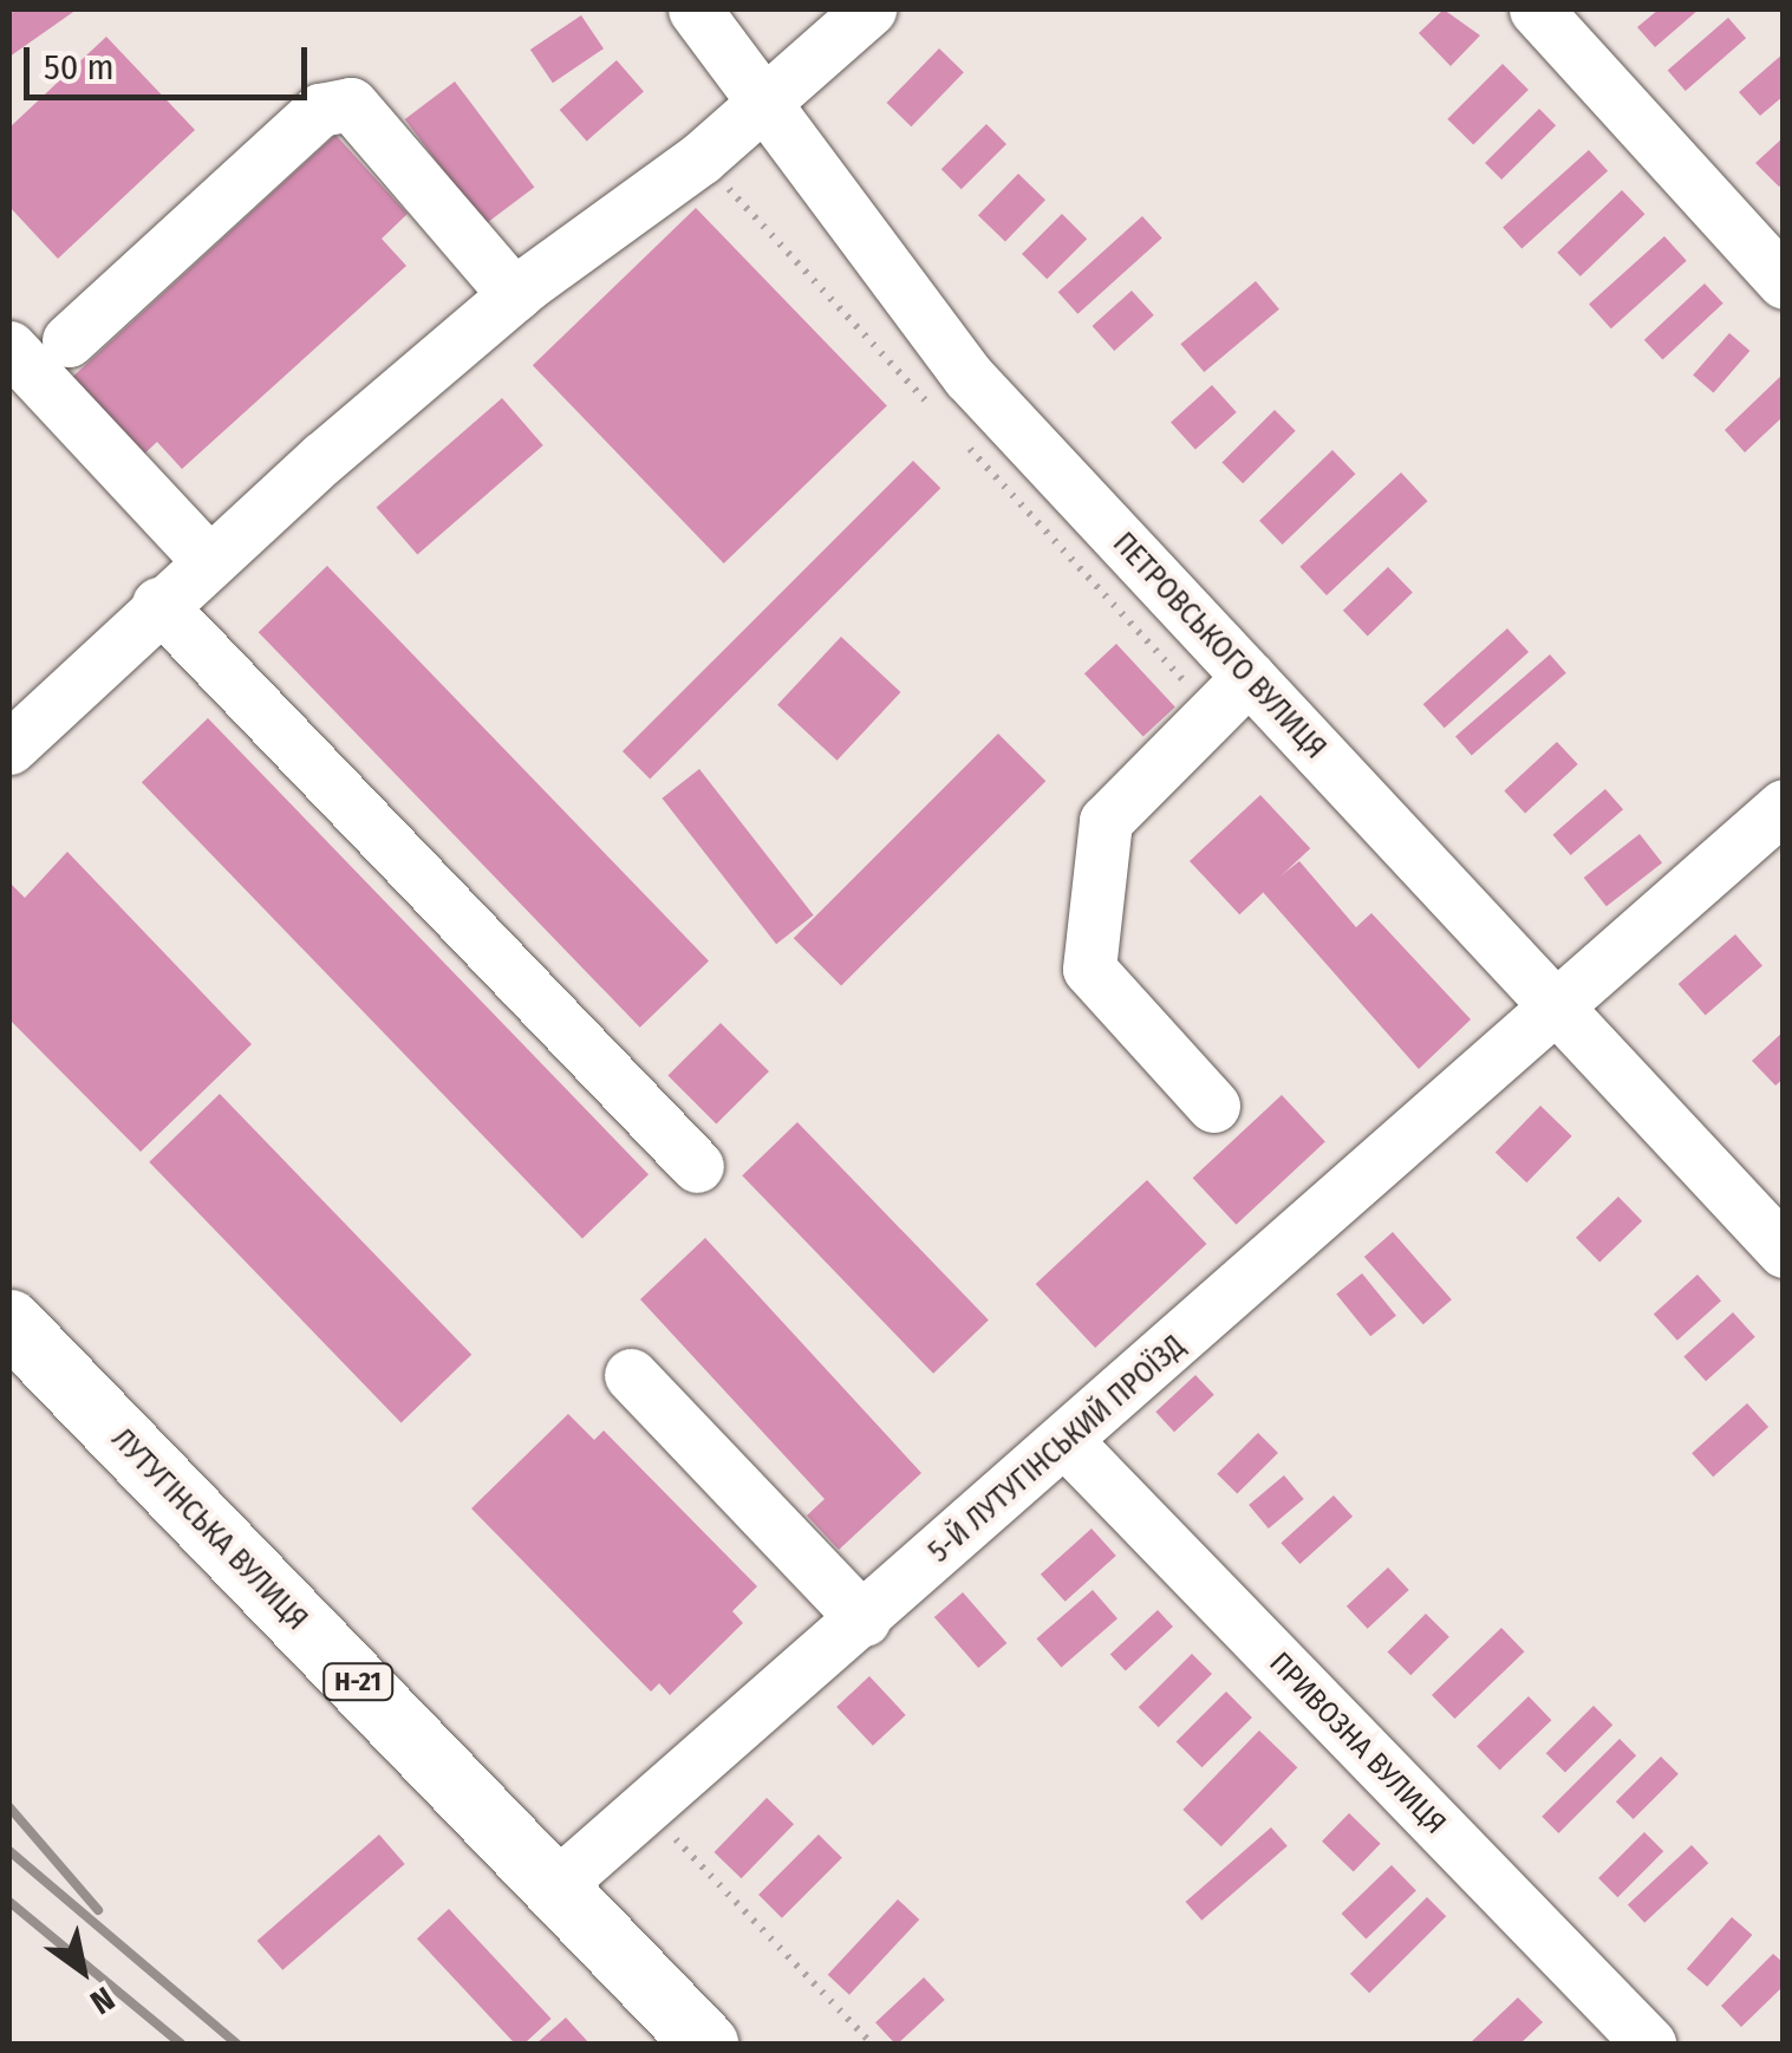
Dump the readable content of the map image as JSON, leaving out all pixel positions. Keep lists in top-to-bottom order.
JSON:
{
  "streets": {
    "main road": ["ЛУТУГІНСЬКА ВУЛИЦЯ", "Н-21"],
    "street": ["ПЕТРОВСЬКОГО ВУЛИЦЯ", "5-Й ЛУТУГІНСЬКИЙ ПРОЇЗД", "ПРИВОЗНА ВУЛИЦЯ"]
  },
  "crossings": [
    ["ПЕТРОВСЬКОГО ВУЛИЦЯ", "5-Й ЛУТУГІНСЬКИЙ ПРОЇЗД"],
    ["5-Й ЛУТУГІНСЬКИЙ ПРОЇЗД", "ЛУТУГІНСЬКА ВУЛИЦЯ"],
    ["5-Й ЛУТУГІНСЬКИЙ ПРОЇЗД", "ПРИВОЗНА ВУЛИЦЯ"]
  ],
  "scale_bar": "50 m",
  "north": "bottom right"
}
